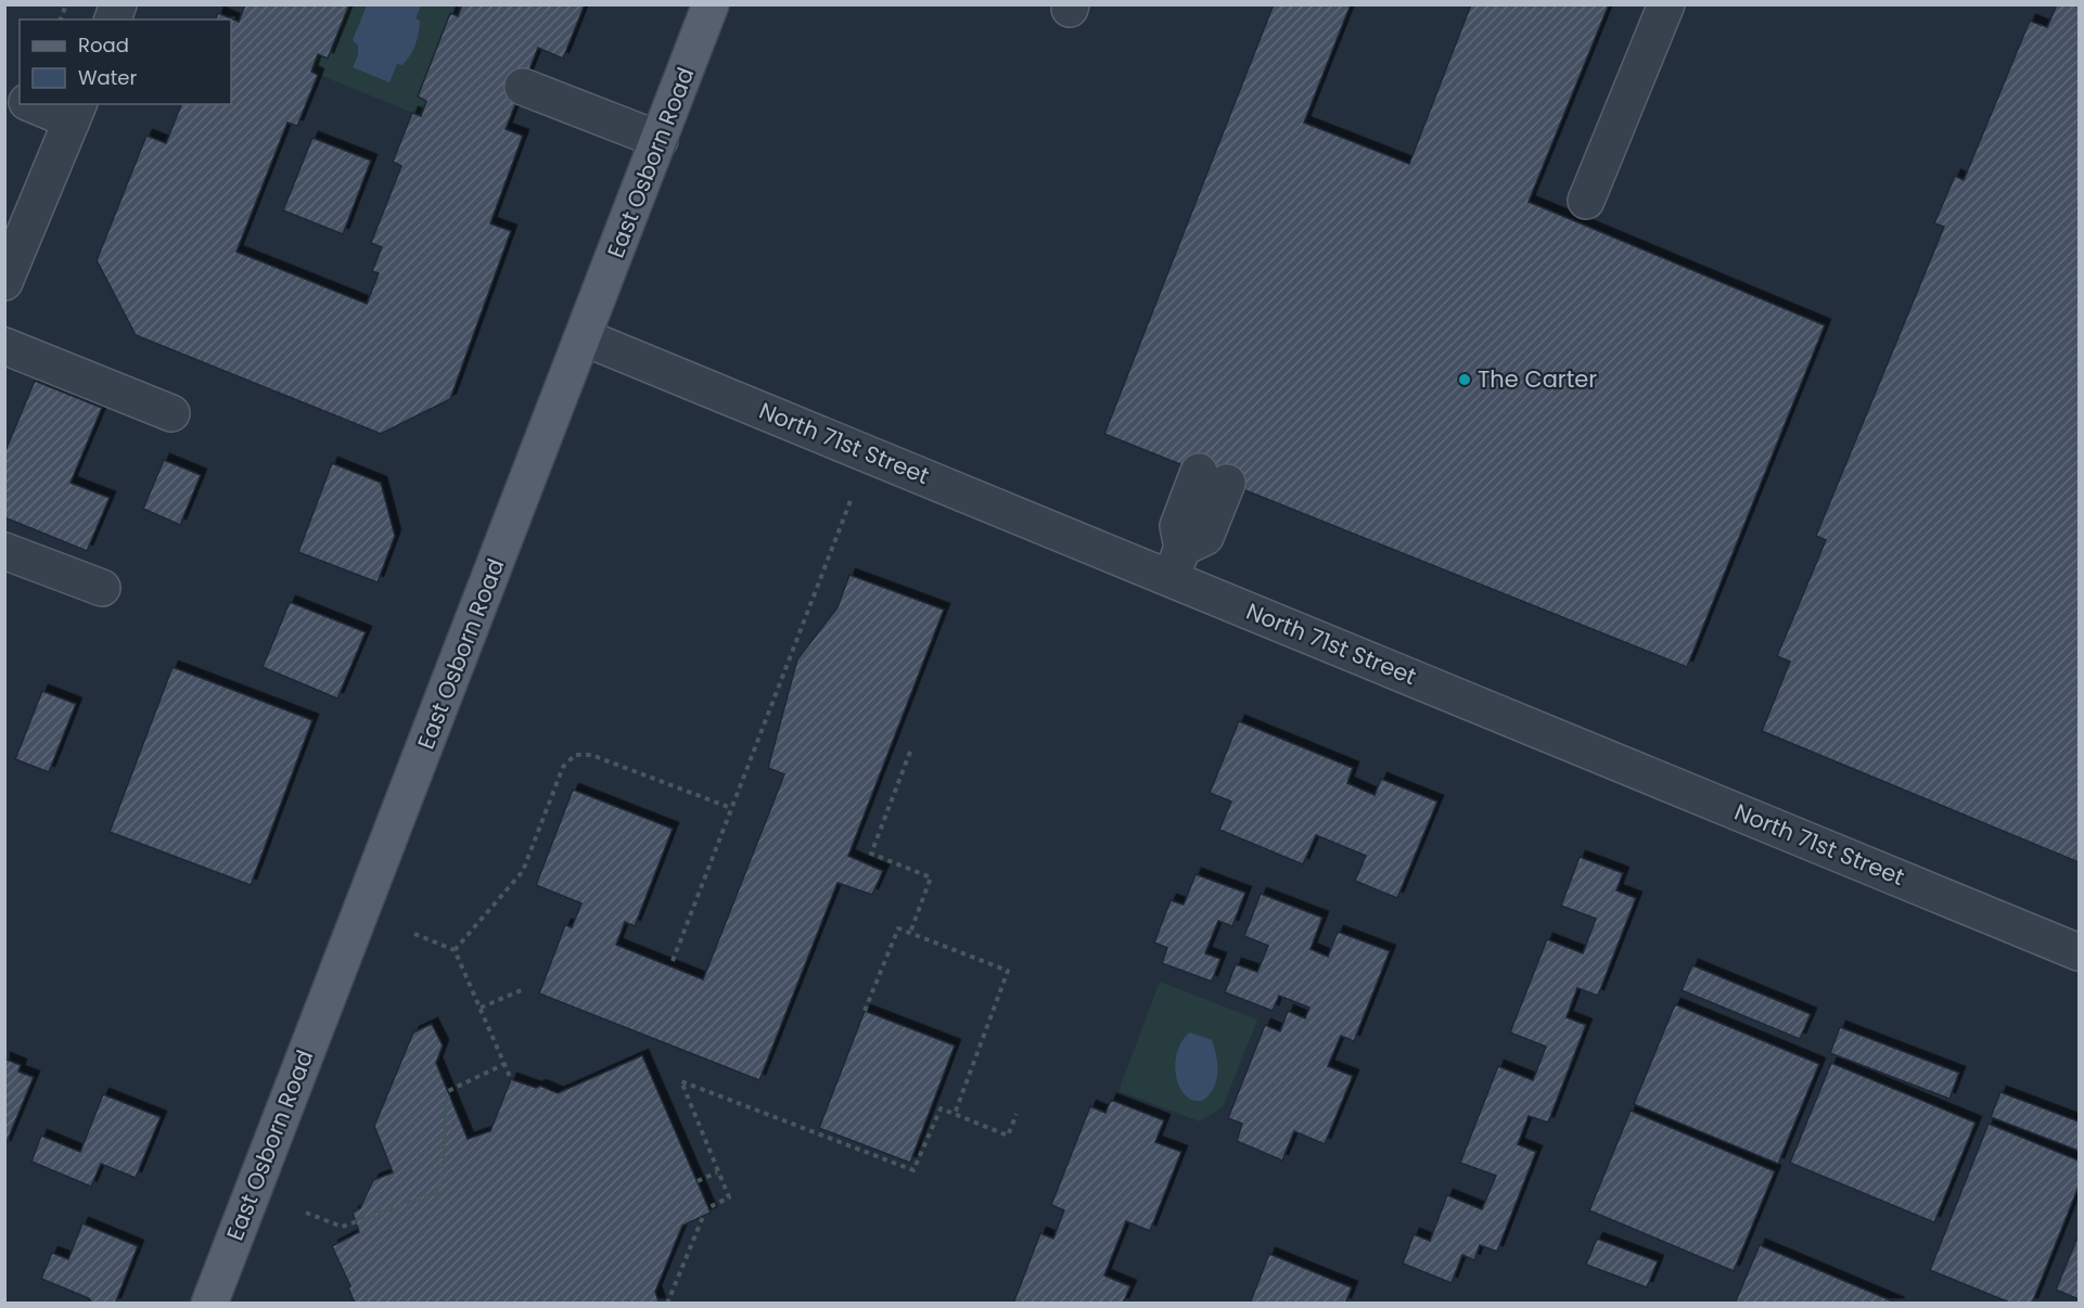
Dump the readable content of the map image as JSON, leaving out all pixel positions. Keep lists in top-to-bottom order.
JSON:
{
  "streets": {
    "main road": ["East Osborn Road"],
    "street": ["North 71st Street"]
  },
  "crossings": [
    ["East Osborn Road", "North 71st Street"]
  ],
  "places": ["The Carter"],
  "legend": ["Road", "Water"]
}
